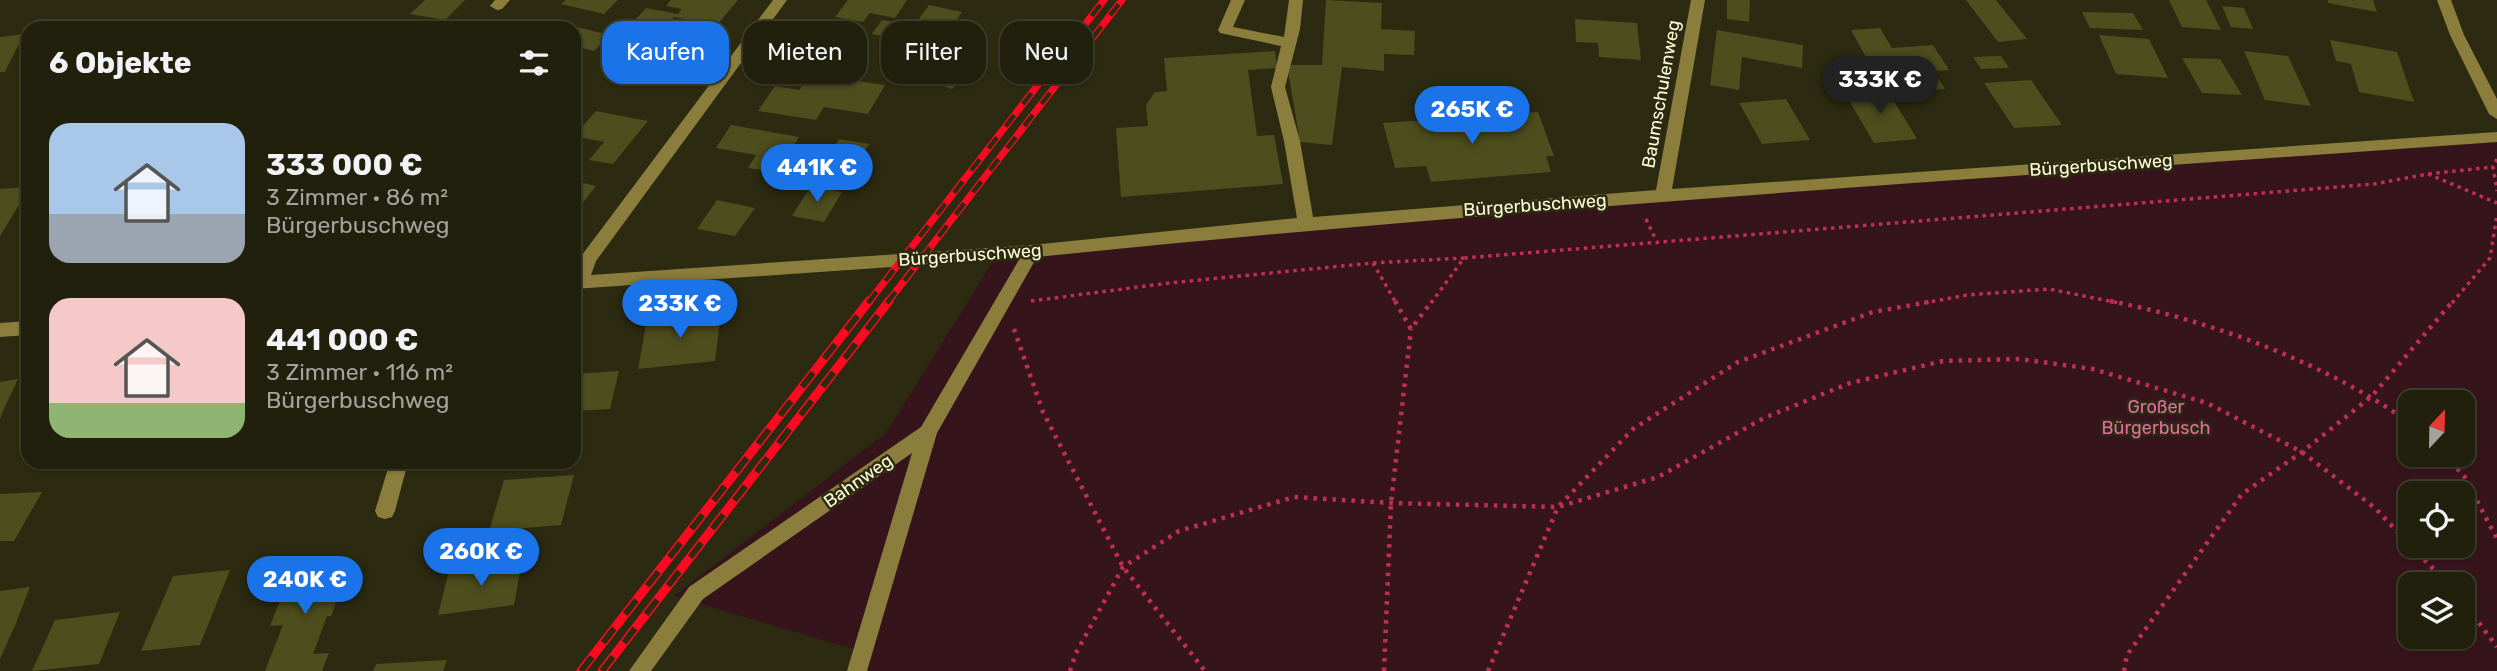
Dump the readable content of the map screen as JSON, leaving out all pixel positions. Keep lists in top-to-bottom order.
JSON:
{
  "streets": {
    "street": ["Baumschulenweg", "Bürgerbuschweg", "Bahnweg"]
  },
  "crossings": [
    ["Baumschulenweg", "Bürgerbuschweg"],
    ["Bürgerbuschweg", "Bahnweg"]
  ],
  "parks": ["Großer Bürgerbusch"],
  "north": "top",
  "page": {
    "chip": [
      "Kaufen",
      "Mieten",
      "Filter",
      "Neu"
    ],
    "heading": "6 Objekte",
    "price": [
      "333K €",
      "265K €",
      "441K €",
      "233K €",
      "260K €",
      "240K €"
    ],
    "list": [
      {
        "name": "333 000 €",
        "note": "3 Zimmer · 86 m² · Bürgerbuschweg"
      },
      {
        "name": "441 000 €",
        "note": "3 Zimmer · 116 m² · Bürgerbuschweg"
      }
    ]
  }
}
